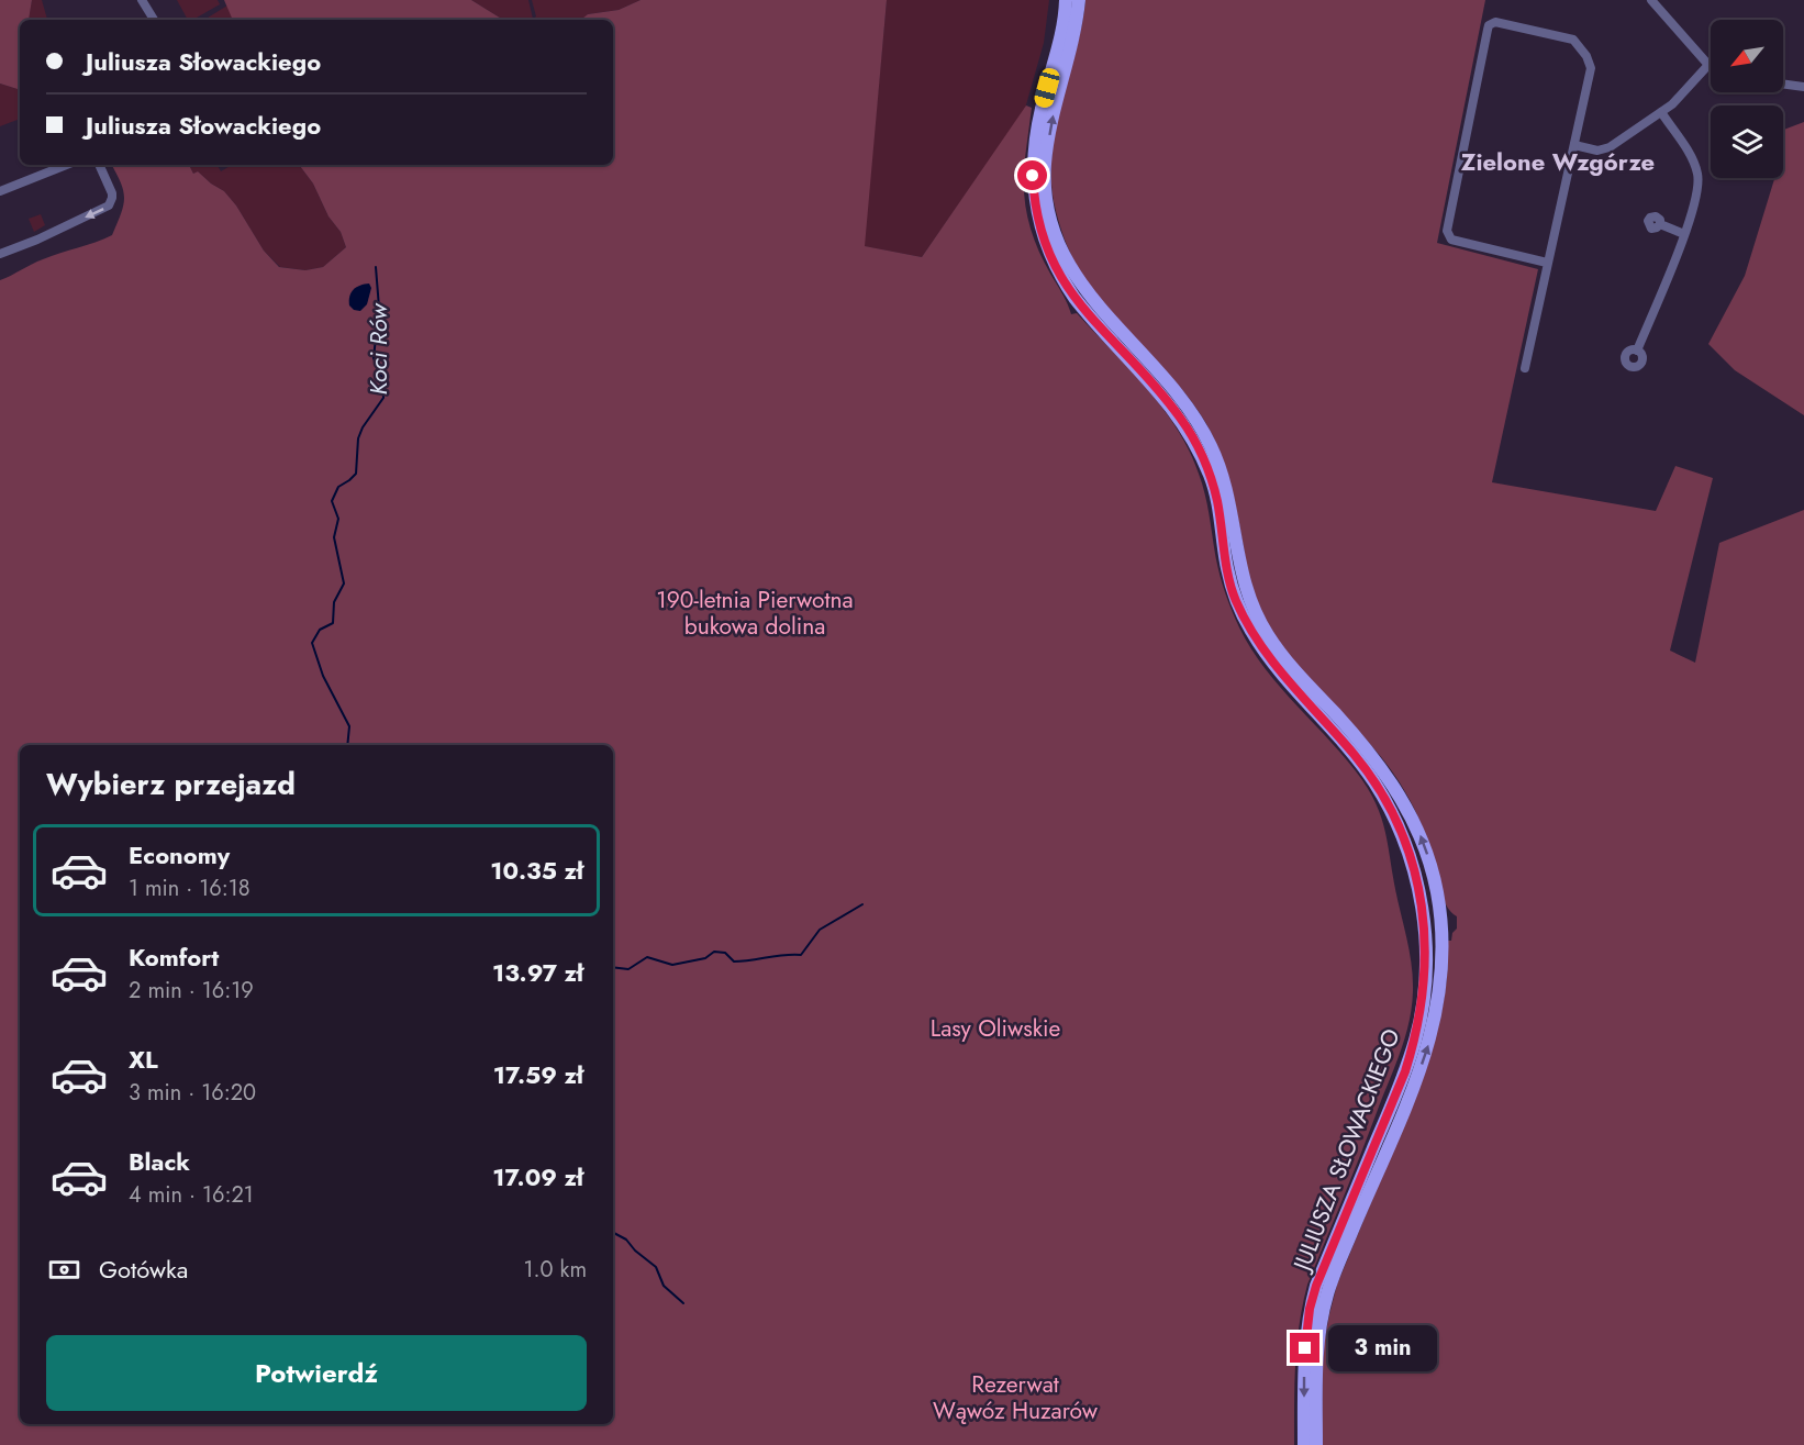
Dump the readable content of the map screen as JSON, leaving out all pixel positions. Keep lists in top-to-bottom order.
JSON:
{
  "streets": {
    "main road": ["JULIUSZA SŁOWACKIEGO"]
  },
  "districts": ["Zielone Wzgórze"],
  "water": ["Koci Rów"],
  "parks": ["190-letnia Pierwotna bukowa dolina", "Lasy Oliwskie", "Rezerwat Wąwóz Huzarów"],
  "north": "bottom left",
  "page": {
    "banner": ["Juliusza Słowackiego", "Juliusza Słowackiego"],
    "heading": "Wybierz przejazd",
    "list": [
      {
        "name": "Economy",
        "note": "1 min · 16:18",
        "value": "10.35 zł"
      },
      {
        "name": "Komfort",
        "note": "2 min · 16:19",
        "value": "13.97 zł"
      },
      {
        "name": "XL",
        "note": "3 min · 16:20",
        "value": "17.59 zł"
      },
      {
        "name": "Black",
        "note": "4 min · 16:21",
        "value": "17.09 zł"
      }
    ],
    "pay": ["Gotówka", "1.0 km"],
    "buttons": "Potwierdź",
    "bubble": "3 min"
  }
}
